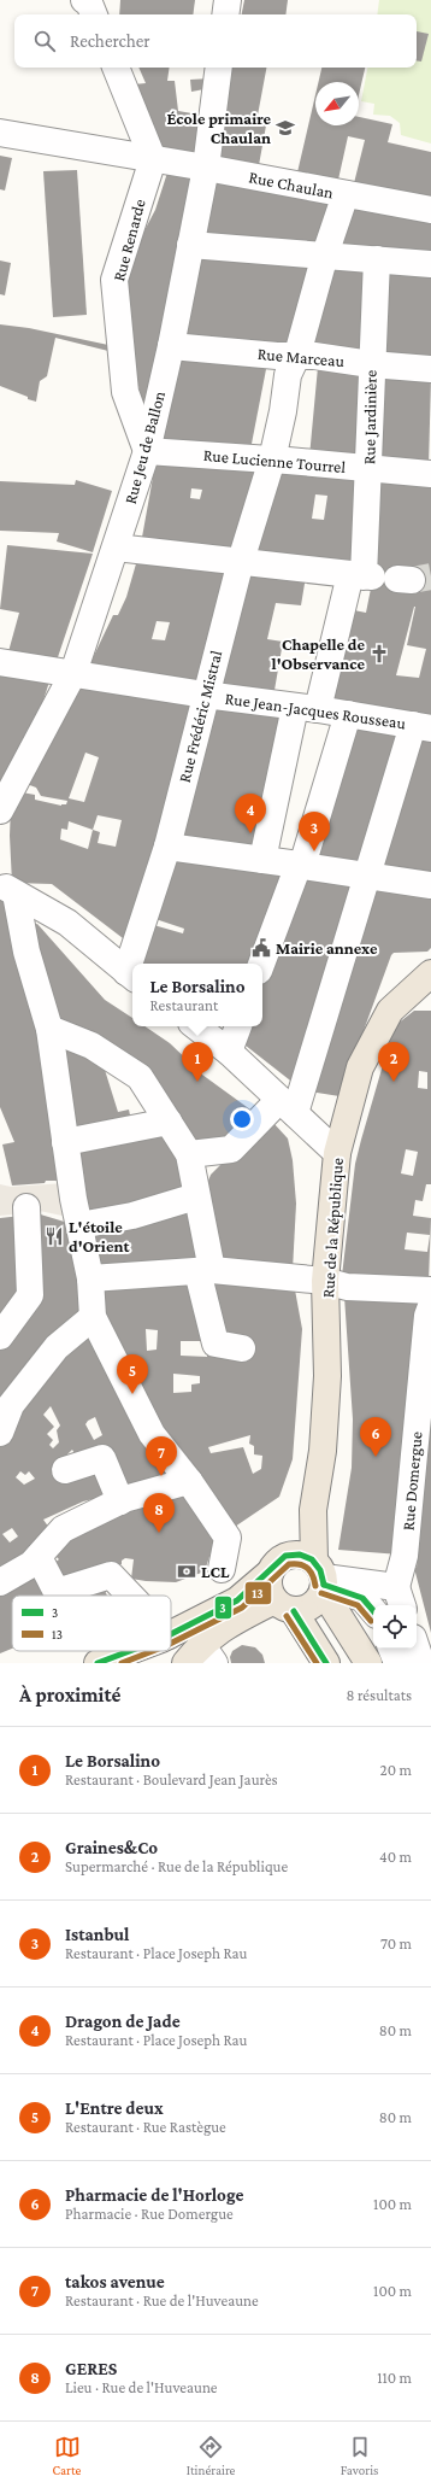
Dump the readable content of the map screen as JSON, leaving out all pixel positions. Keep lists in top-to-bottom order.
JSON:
{
  "streets": {
    "main road": ["Rue de la République"],
    "street": [
      "Rue Chaulan",
      "Rue Renarde",
      "Rue Marceau",
      "Rue Jardinière",
      "Rue Jeu de Ballon",
      "Rue Lucienne Tourrel",
      "Rue Jean-Jacques Rousseau",
      "Rue Frédéric Mistral",
      "Rue Domergue"
    ]
  },
  "crossings": [
    ["Rue Chaulan", "Rue Renarde"],
    ["Rue Chaulan", "Rue Jeu de Ballon"],
    ["Rue Renarde", "Rue Jeu de Ballon"],
    ["Rue Renarde", "Rue Lucienne Tourrel"],
    ["Rue Marceau", "Rue Jardinière"],
    ["Rue Marceau", "Rue Jeu de Ballon"],
    ["Rue Marceau", "Rue Frédéric Mistral"],
    ["Rue Jardinière", "Rue Lucienne Tourrel"],
    ["Rue Jardinière", "Rue Jean-Jacques Rousseau"],
    ["Rue Jeu de Ballon", "Rue Lucienne Tourrel"],
    ["Rue Jeu de Ballon", "Rue Jean-Jacques Rousseau"],
    ["Rue Lucienne Tourrel", "Rue Frédéric Mistral"],
    ["Rue Jean-Jacques Rousseau", "Rue Frédéric Mistral"]
  ],
  "places": {
    "school or university": ["École primaire Chaulan"],
    "church": ["Chapelle de l'Observance"],
    "public building": ["Mairie annexe"],
    "restaurant": ["L'étoile d'Orient"],
    "bank": ["LCL"]
  },
  "lines": ["transit line 3", "transit line 13"],
  "legend": ["3", "13"],
  "north": "bottom left",
  "page": {
    "search": "Rechercher",
    "pins": [
      "4",
      "3",
      "1",
      "2",
      "5",
      "6",
      "7",
      "8"
    ],
    "popup": ["Le Borsalino", "Restaurant"],
    "heading": ["À proximité", "8 résultats"],
    "list": [
      {
        "mark": "1",
        "name": "Le Borsalino",
        "note": "Restaurant · Boulevard Jean Jaurès",
        "value": "20 m"
      },
      {
        "mark": "2",
        "name": "Graines&Co",
        "note": "Supermarché · Rue de la République",
        "value": "40 m"
      },
      {
        "mark": "3",
        "name": "Istanbul",
        "note": "Restaurant · Place Joseph Rau",
        "value": "70 m"
      },
      {
        "mark": "4",
        "name": "Dragon de Jade",
        "note": "Restaurant · Place Joseph Rau",
        "value": "80 m"
      },
      {
        "mark": "5",
        "name": "L'Entre deux",
        "note": "Restaurant · Rue Rastègue",
        "value": "80 m"
      },
      {
        "mark": "6",
        "name": "Pharmacie de l'Horloge",
        "note": "Pharmacie · Rue Domergue",
        "value": "100 m"
      },
      {
        "mark": "7",
        "name": "takos avenue",
        "note": "Restaurant · Rue de l'Huveaune",
        "value": "100 m"
      },
      {
        "mark": "8",
        "name": "GERES",
        "note": "Lieu · Rue de l'Huveaune",
        "value": "110 m"
      }
    ],
    "nav": ["Carte", "Itinéraire", "Favoris"]
  }
}
